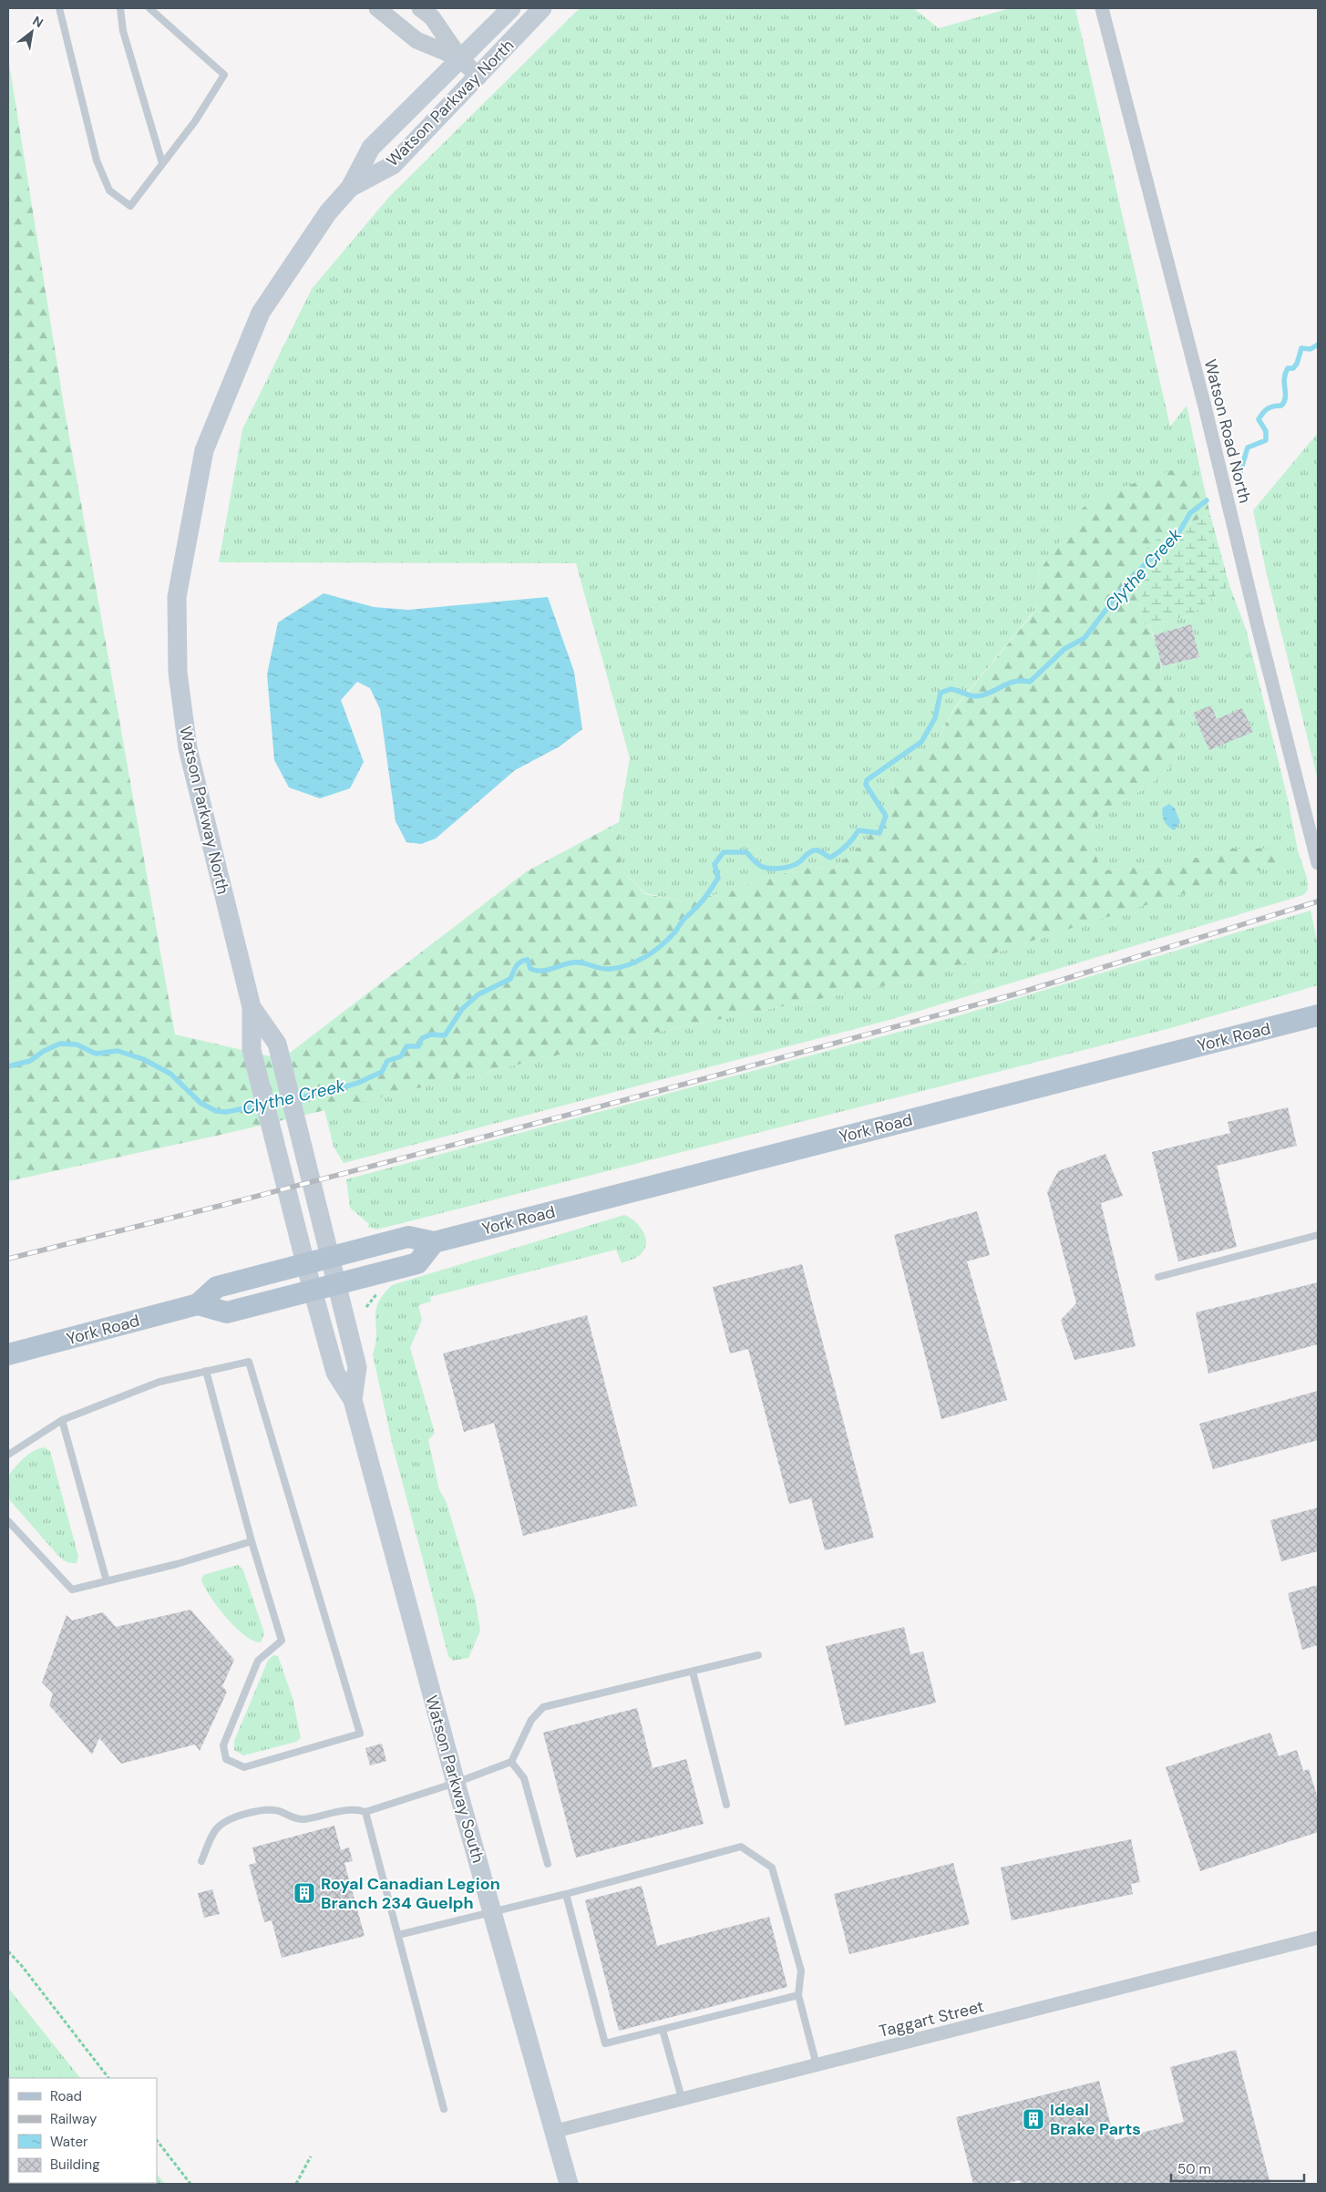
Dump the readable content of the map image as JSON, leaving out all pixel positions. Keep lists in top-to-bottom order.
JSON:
{
  "streets": {
    "main road": ["Watson Parkway North", "York Road", "Watson Parkway South"],
    "street": ["Watson Road North", "Taggart Street"]
  },
  "crossings": [
    ["Watson Parkway North", "York Road"],
    ["Watson Parkway North", "Watson Parkway South"],
    ["Watson Parkway South", "Taggart Street"]
  ],
  "water": ["Clythe Creek"],
  "places": {
    "building": ["Royal Canadian Legion Branch 234 Guelph", "Ideal Brake Parts"]
  },
  "legend": [
    "Road",
    "Railway",
    "Water",
    "Building"
  ],
  "scale_bar": "50 m",
  "north": "top right"
}
